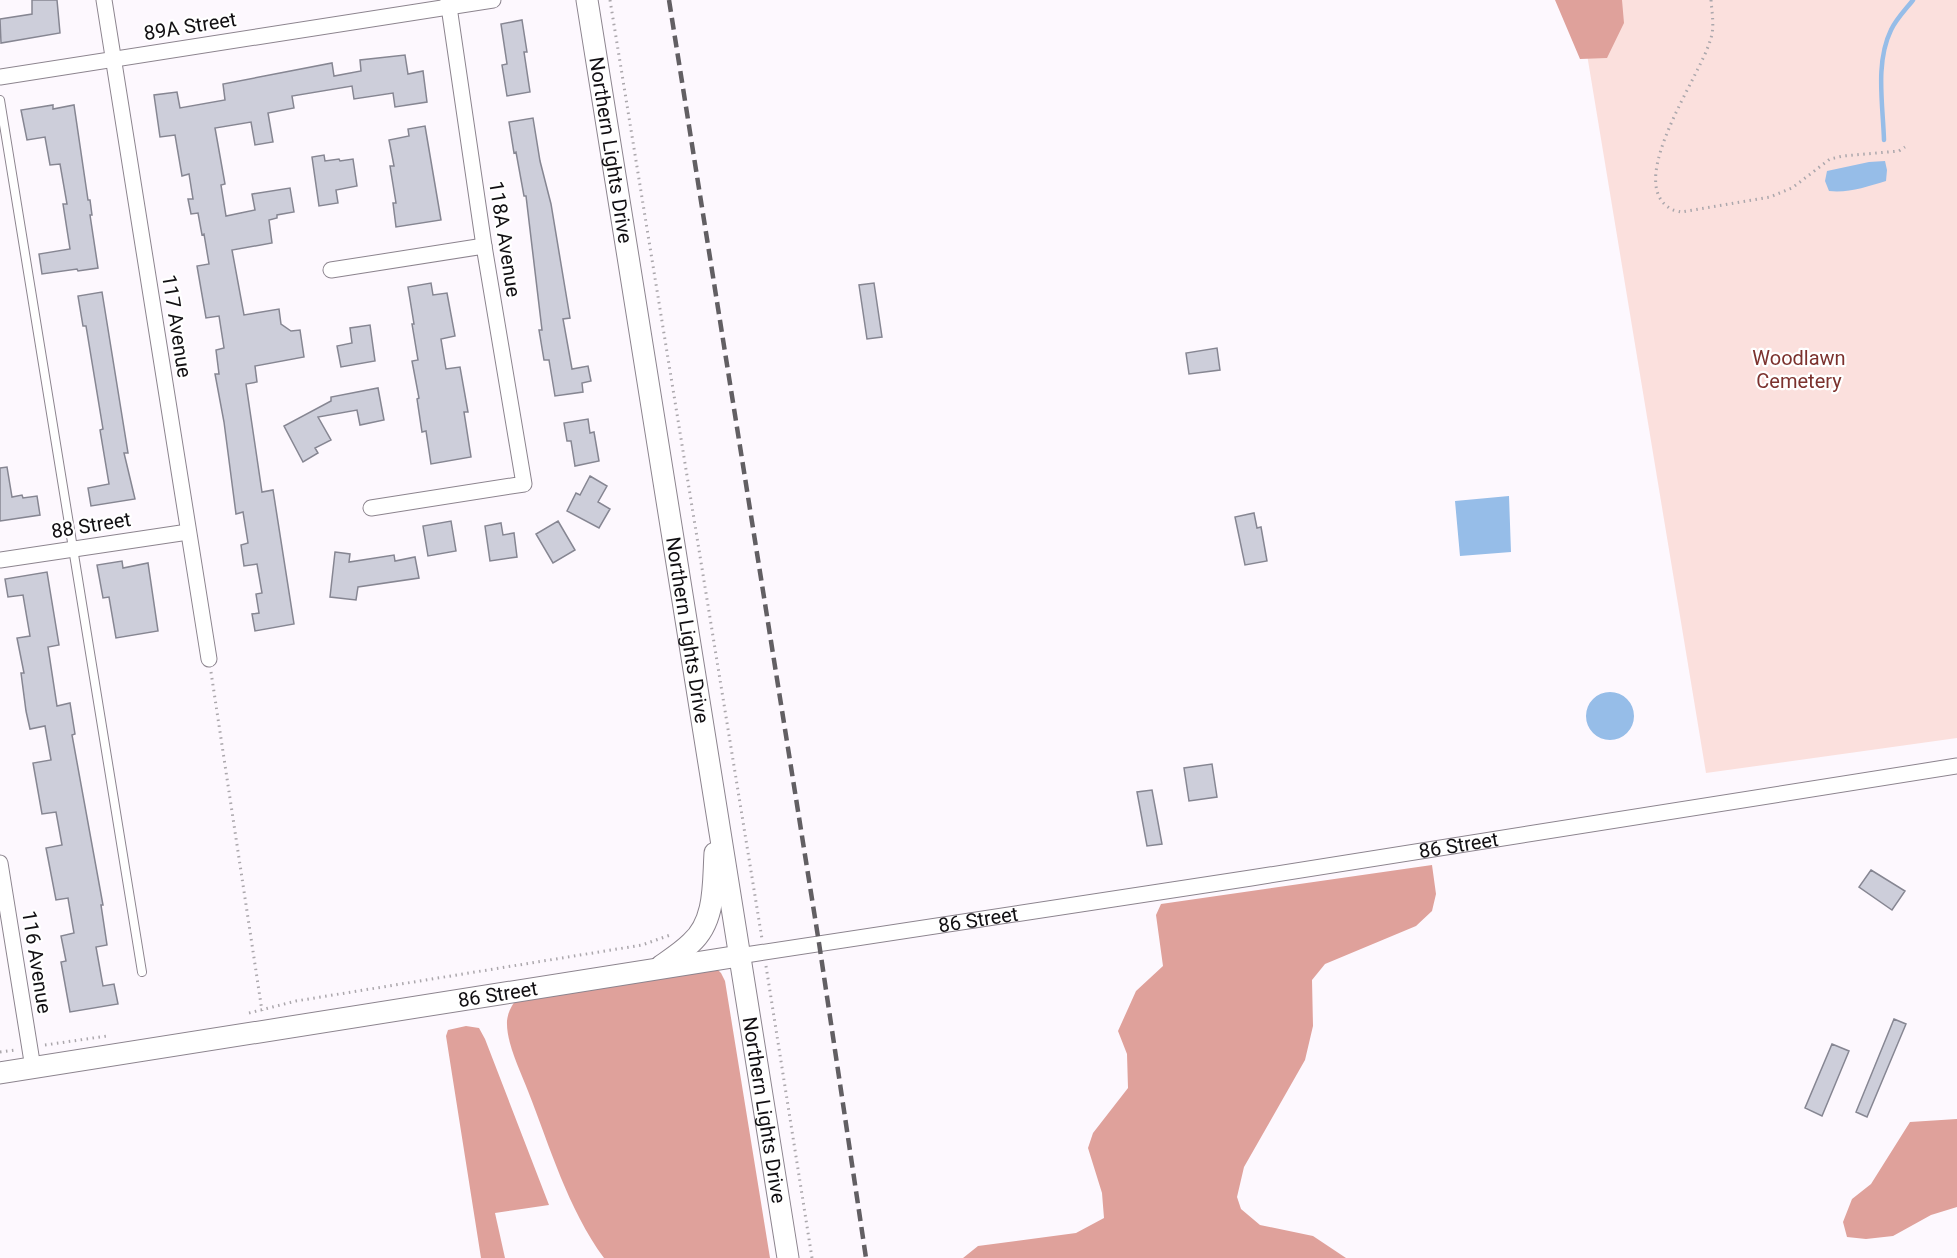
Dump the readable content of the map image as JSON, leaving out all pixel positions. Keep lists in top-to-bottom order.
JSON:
{
  "streets": {
    "main road": ["Northern Lights Drive", "86 Street"],
    "street": [
      "89A Street",
      "118A Avenue",
      "117 Avenue",
      "88 Street",
      "116 Avenue"
    ]
  },
  "crossings": [
    ["89A Street", "118A Avenue"],
    ["89A Street", "117 Avenue"],
    ["Northern Lights Drive", "86 Street"],
    ["117 Avenue", "88 Street"],
    ["86 Street", "116 Avenue"]
  ],
  "parks": ["Woodlawn Cemetery"]
}
